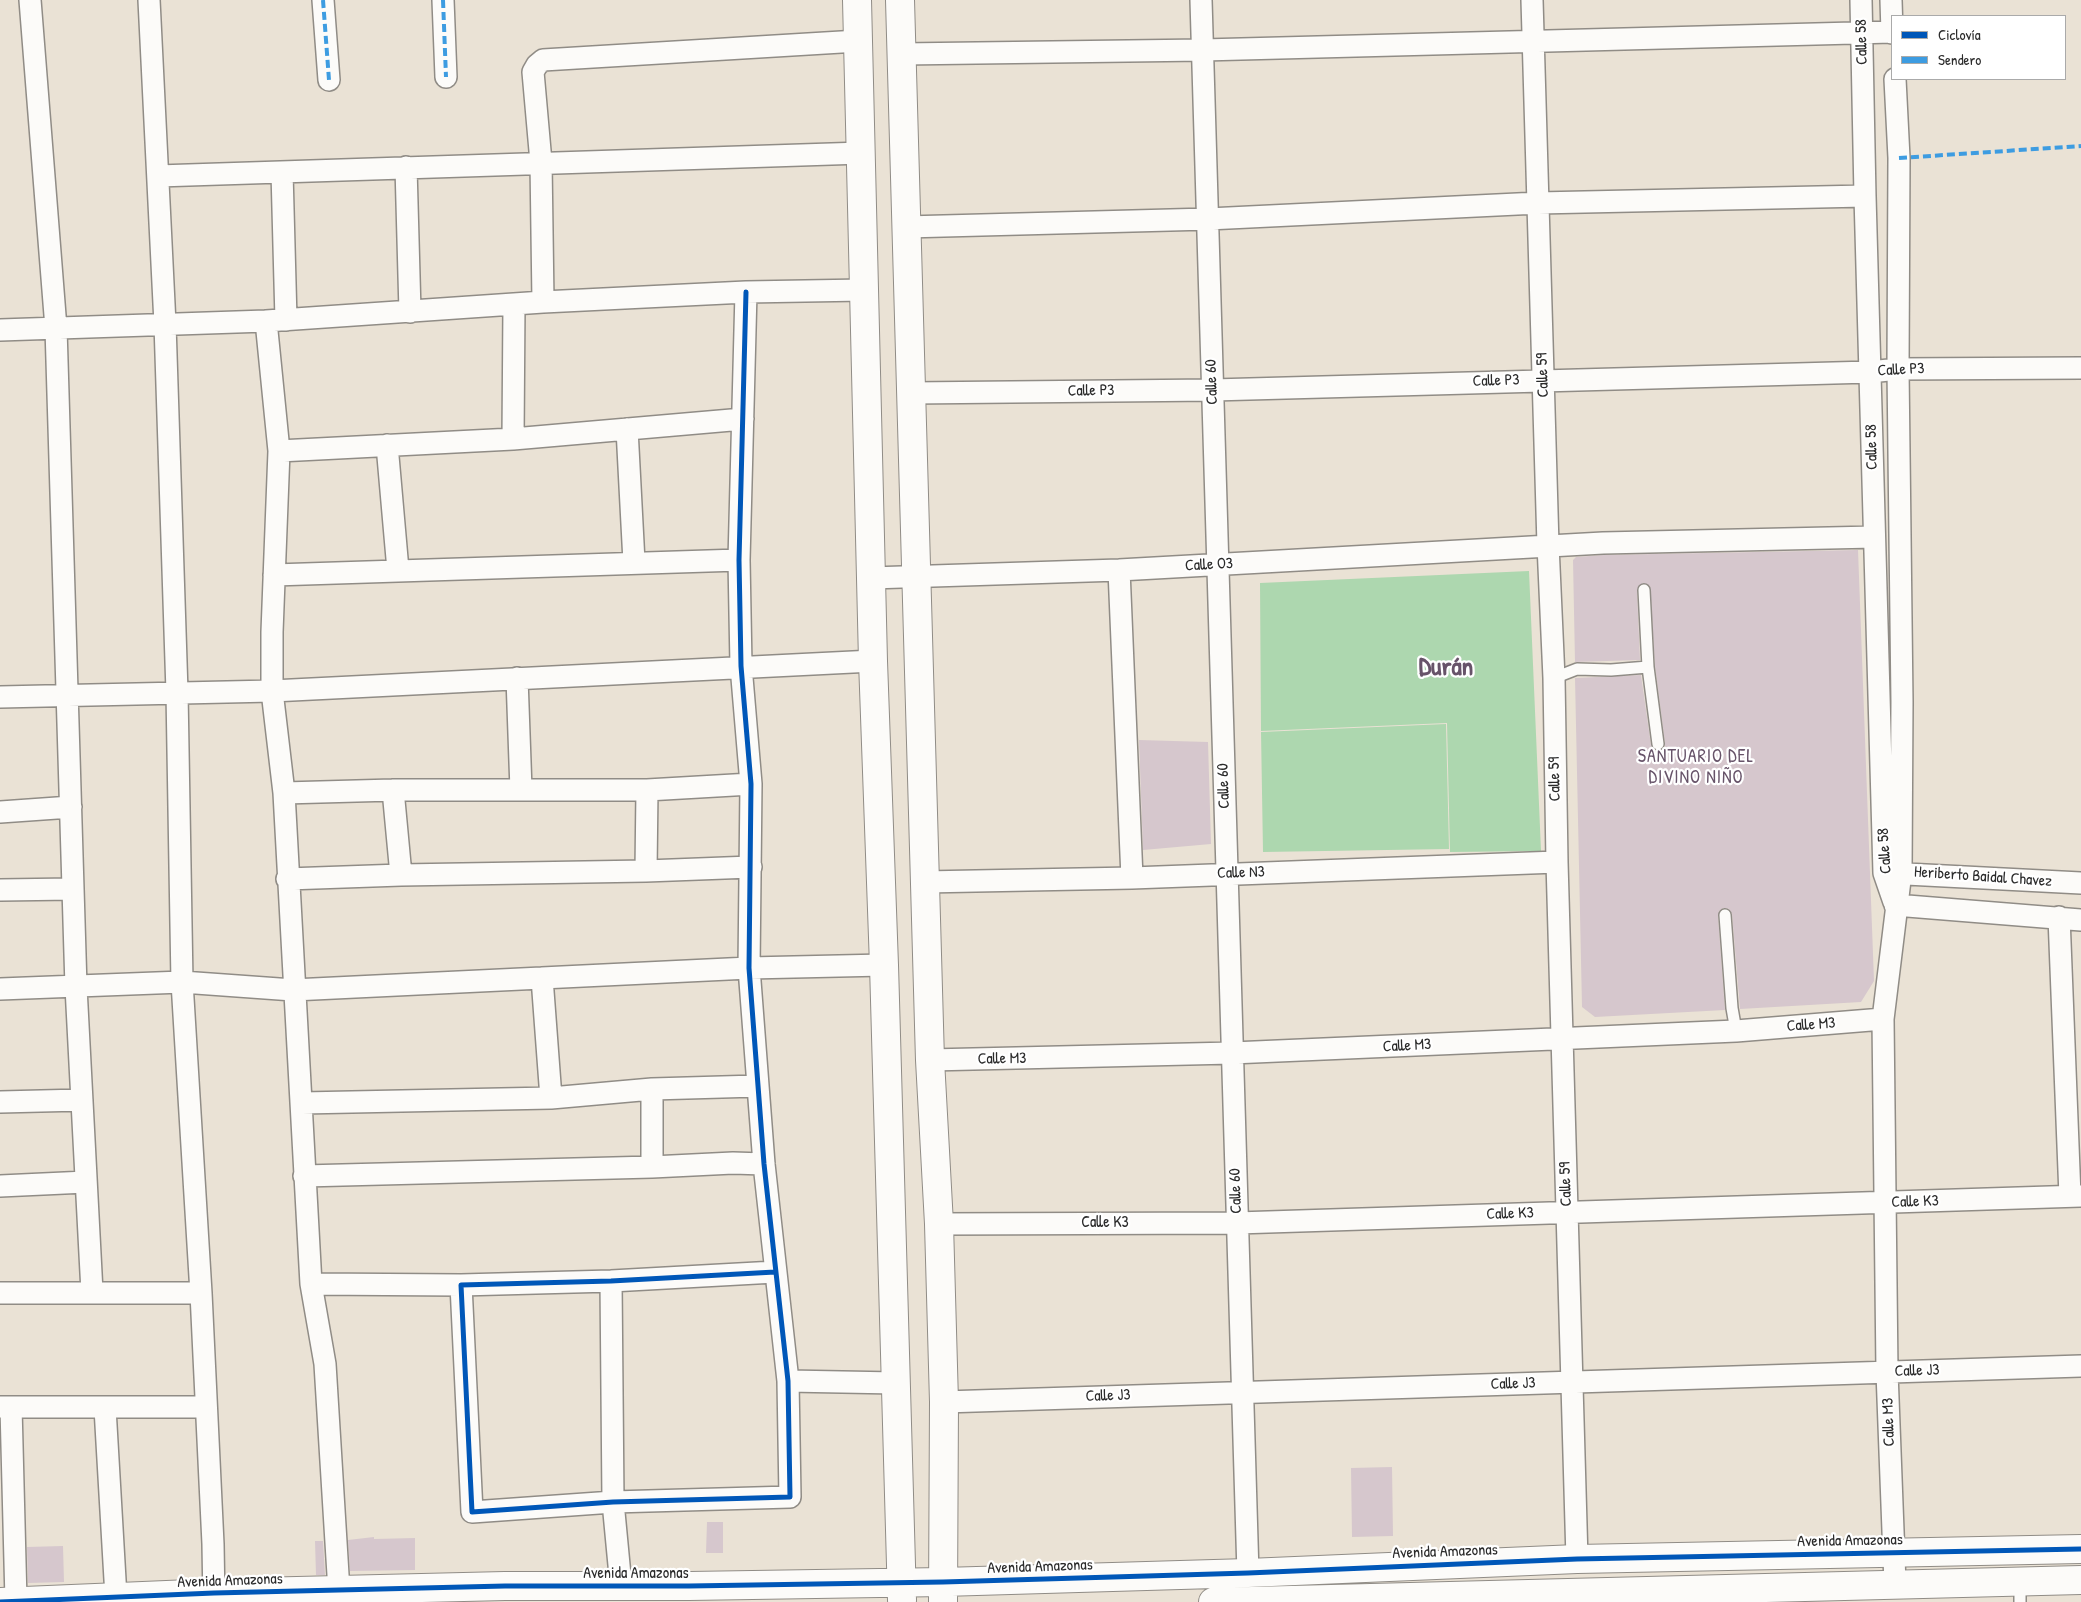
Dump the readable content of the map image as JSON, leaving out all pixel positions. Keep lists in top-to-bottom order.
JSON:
{
  "streets": {
    "street": [
      "Calle 58",
      "Calle P3",
      "Calle 59",
      "Calle 60",
      "Calle O3",
      "Calle N3",
      "Heriberto Baidal Chavez",
      "Calle M3",
      "Calle K3",
      "Calle J3",
      "Avenida Amazonas"
    ]
  },
  "crossings": [
    ["Calle 58", "Calle P3"],
    ["Calle 58", "Calle O3"],
    ["Calle 58", "Heriberto Baidal Chavez"],
    ["Calle 58", "Calle M3"],
    ["Calle P3", "Calle 59"],
    ["Calle P3", "Calle 60"],
    ["Calle 59", "Calle O3"],
    ["Calle 59", "Calle N3"],
    ["Calle 59", "Calle M3"],
    ["Calle 59", "Calle K3"],
    ["Calle 59", "Calle J3"],
    ["Calle 59", "Avenida Amazonas"],
    ["Calle 60", "Calle O3"],
    ["Calle 60", "Calle N3"],
    ["Calle 60", "Calle M3"],
    ["Calle 60", "Calle K3"],
    ["Calle 60", "Calle J3"],
    ["Calle 60", "Avenida Amazonas"],
    ["Heriberto Baidal Chavez", "Calle M3"],
    ["Calle M3", "Calle K3"],
    ["Calle M3", "Calle J3"],
    ["Calle M3", "Avenida Amazonas"]
  ],
  "districts": ["Durán", "SANTUARIO DEL DIVINO NIÑO"],
  "legend": ["Ciclovía", "Sendero"]
}
